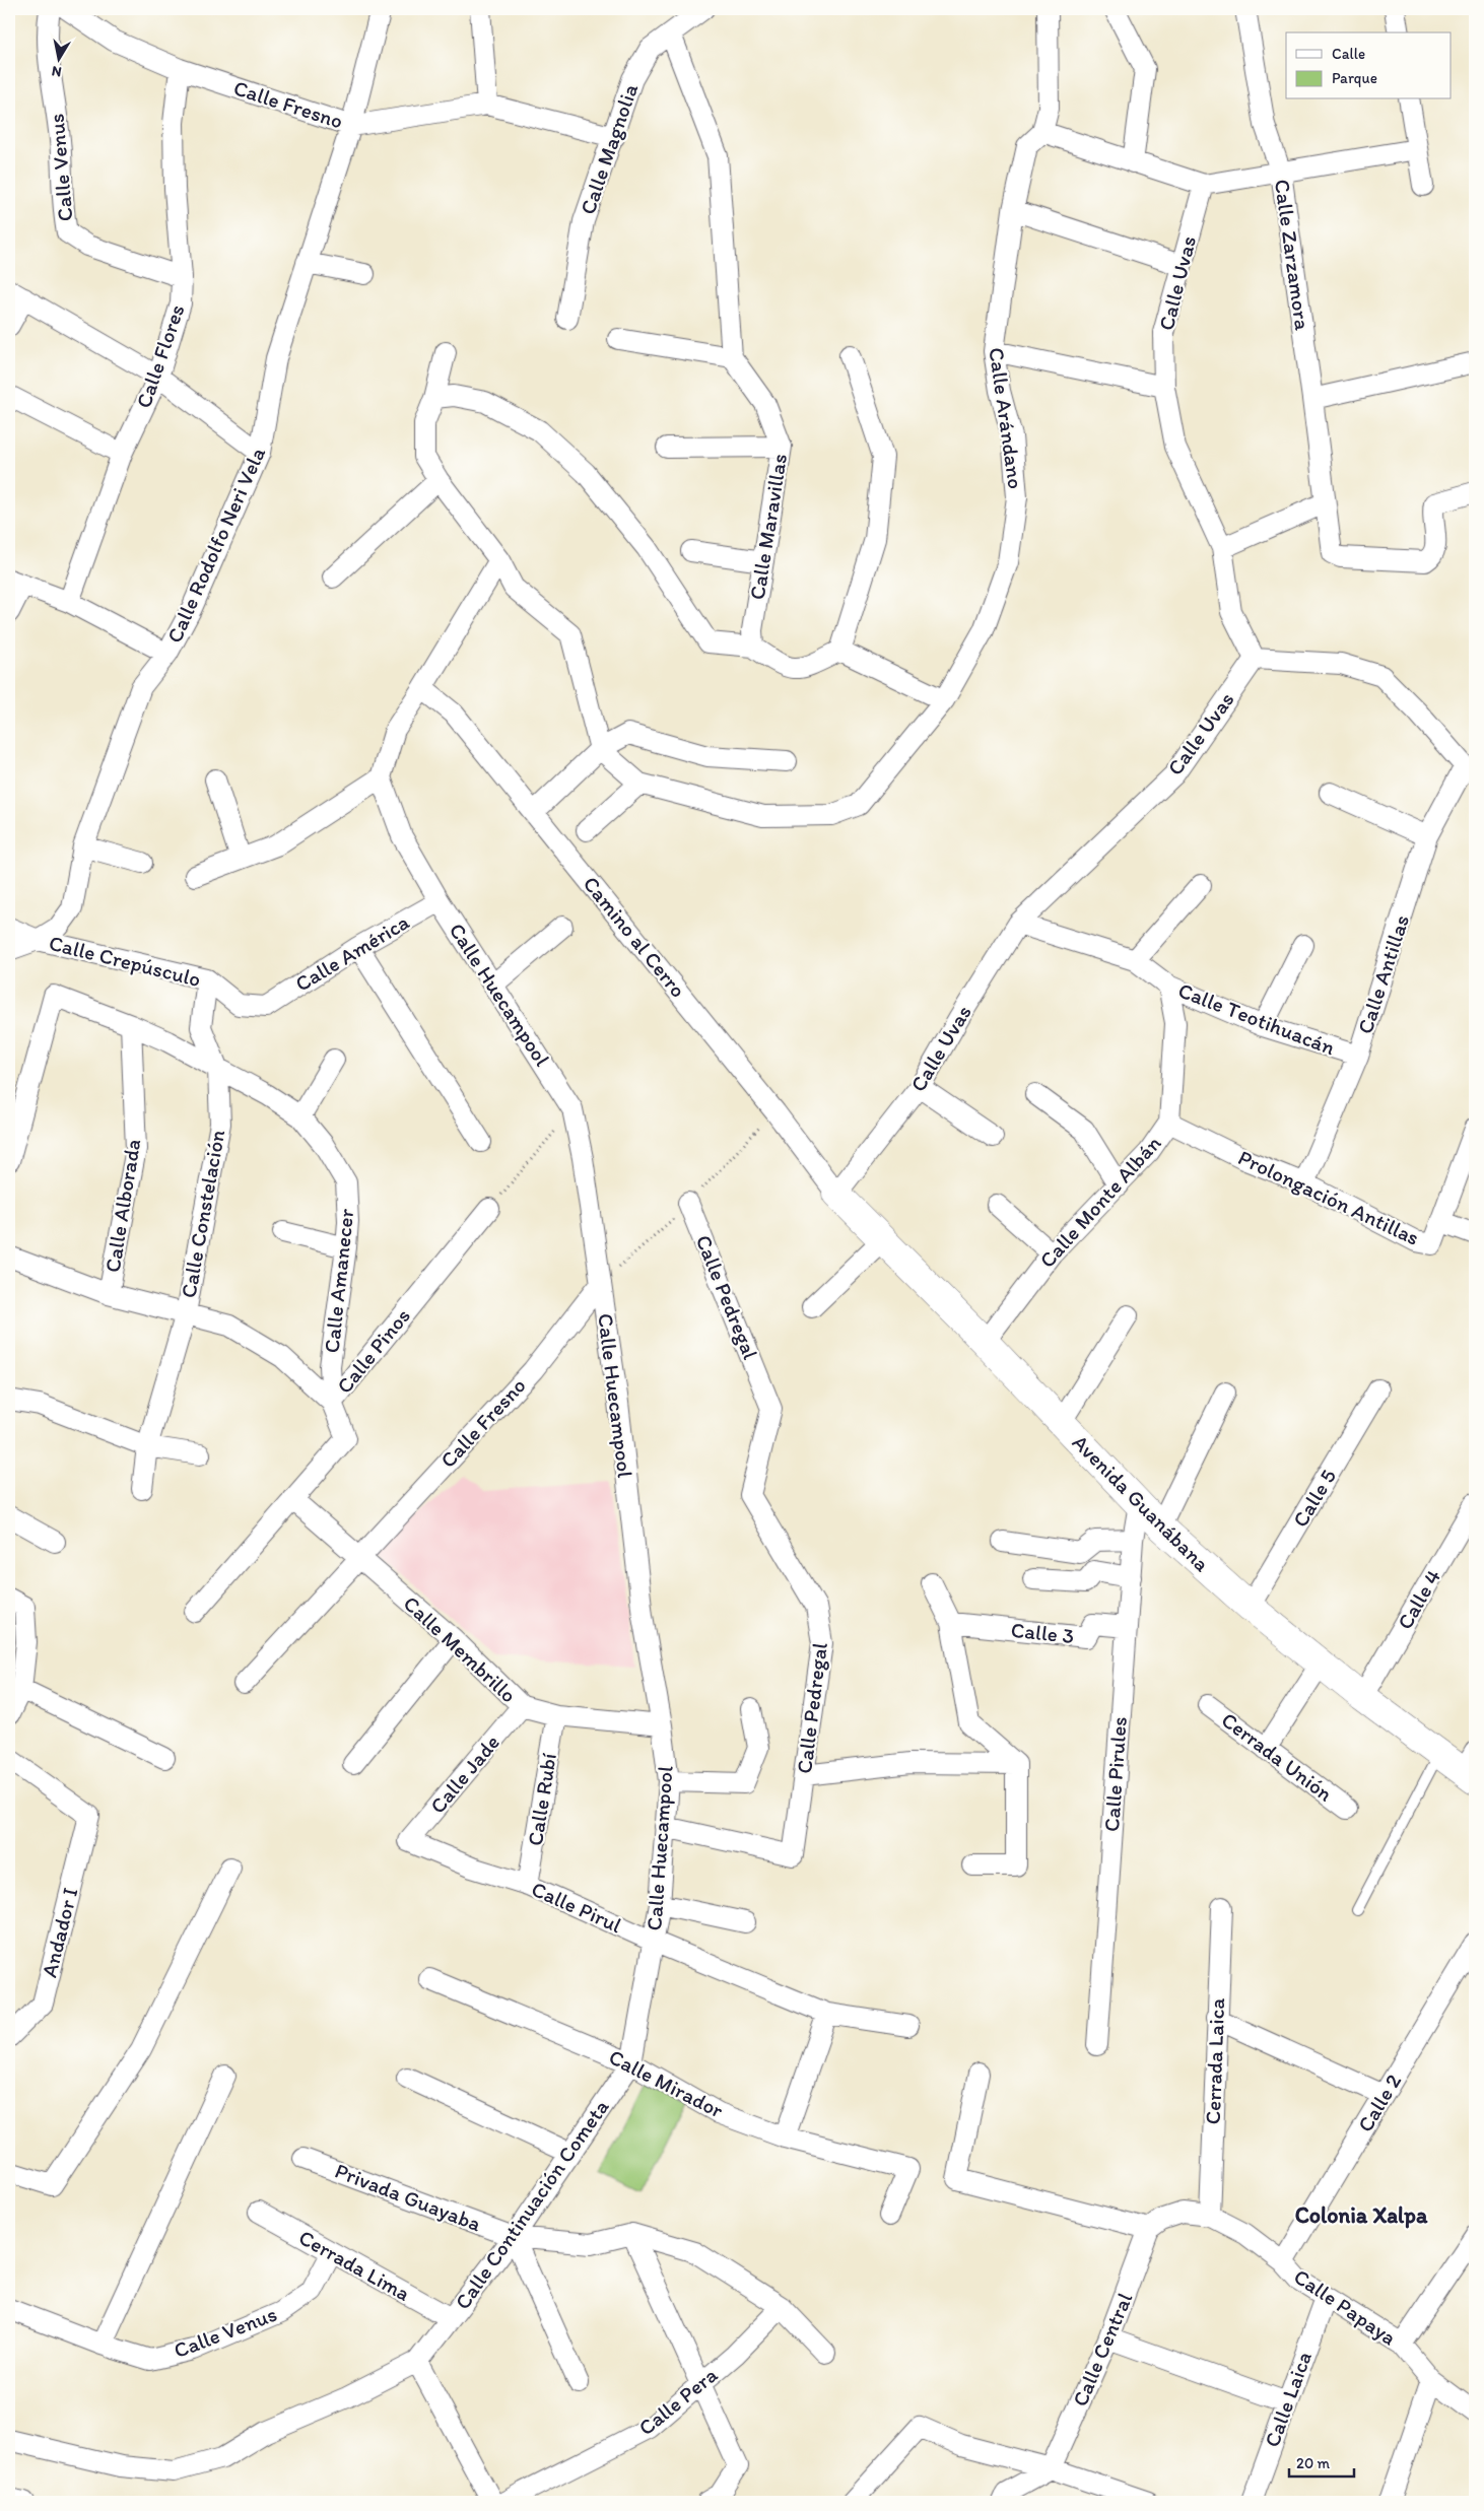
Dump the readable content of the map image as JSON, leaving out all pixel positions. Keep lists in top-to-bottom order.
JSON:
{
  "streets": {
    "street": [
      "Calle Fresno",
      "Calle Magnolia",
      "Calle Venus",
      "Calle Zarzamora",
      "Calle Uvas",
      "Calle Flores",
      "Calle Arándano",
      "Calle Maravillas",
      "Calle Rodolfo Neri Vela",
      "Camino al Cerro",
      "Calle América",
      "Calle Crepúsculo",
      "Calle Antillas",
      "Calle Huecampool",
      "Calle Teotihuacán",
      "Prolongación Antillas",
      "Calle Monte Albán",
      "Calle Alborada",
      "Calle Constelación",
      "Calle Amanecer",
      "Calle Pedregal",
      "Calle Pinos",
      "Calle 5",
      "Avenida Guanábana",
      "Calle 4",
      "Calle 3",
      "Calle Membrillo",
      "Cerrada Unión",
      "Calle Jade",
      "Calle Pirules",
      "Calle Rubí",
      "Calle Pirul",
      "Andador I",
      "Cerrada Laica",
      "Calle Mirador",
      "Calle 2",
      "Privada Guayaba",
      "Calle Continuación Cometa",
      "Cerrada Lima",
      "Calle Papaya",
      "Calle Central",
      "Calle Laica",
      "Calle Pera"
    ]
  },
  "crossings": [
    ["Calle Fresno", "Calle Magnolia"],
    ["Calle Fresno", "Calle Flores"],
    ["Calle Fresno", "Calle Rodolfo Neri Vela"],
    ["Calle Fresno", "Calle Huecampool"],
    ["Calle Fresno", "Calle Membrillo"],
    ["Calle Venus", "Calle Flores"],
    ["Calle Venus", "Cerrada Lima"],
    ["Calle Uvas", "Camino al Cerro"],
    ["Calle Uvas", "Calle Teotihuacán"],
    ["Calle Uvas", "Avenida Guanábana"],
    ["Calle Rodolfo Neri Vela", "Calle Crepúsculo"],
    ["Camino al Cerro", "Avenida Guanábana"],
    ["Calle América", "Calle Crepúsculo"],
    ["Calle América", "Calle Huecampool"],
    ["Calle Crepúsculo", "Calle Constelación"],
    ["Calle Antillas", "Calle Teotihuacán"],
    ["Calle Antillas", "Prolongación Antillas"],
    ["Calle Huecampool", "Calle Pedregal"],
    ["Calle Huecampool", "Calle Membrillo"],
    ["Calle Huecampool", "Calle Pirul"],
    ["Calle Huecampool", "Calle Mirador"],
    ["Calle Huecampool", "Calle Continuación Cometa"],
    ["Calle Teotihuacán", "Calle Monte Albán"],
    ["Prolongación Antillas", "Calle Monte Albán"],
    ["Calle Monte Albán", "Avenida Guanábana"],
    ["Calle Alborada", "Calle Amanecer"],
    ["Calle Constelación", "Calle Amanecer"],
    ["Calle Amanecer", "Calle Pinos"],
    ["Calle Pinos", "Calle Membrillo"],
    ["Calle 5", "Avenida Guanábana"],
    ["Avenida Guanábana", "Calle 4"],
    ["Avenida Guanábana", "Calle Pirules"],
    ["Calle 3", "Calle Pirules"],
    ["Calle Membrillo", "Calle Jade"],
    ["Calle Membrillo", "Calle Rubí"],
    ["Calle Jade", "Calle Pirul"],
    ["Calle Rubí", "Calle Pirul"],
    ["Cerrada Laica", "Calle Papaya"],
    ["Calle Mirador", "Calle Continuación Cometa"],
    ["Calle 2", "Calle Papaya"],
    ["Privada Guayaba", "Calle Continuación Cometa"],
    ["Calle Continuación Cometa", "Cerrada Lima"],
    ["Calle Papaya", "Calle Central"],
    ["Calle Papaya", "Calle Laica"]
  ],
  "districts": ["Colonia Xalpa"],
  "legend": ["Calle", "Parque"],
  "scale_bar": "20 m",
  "north": "bottom"
}
